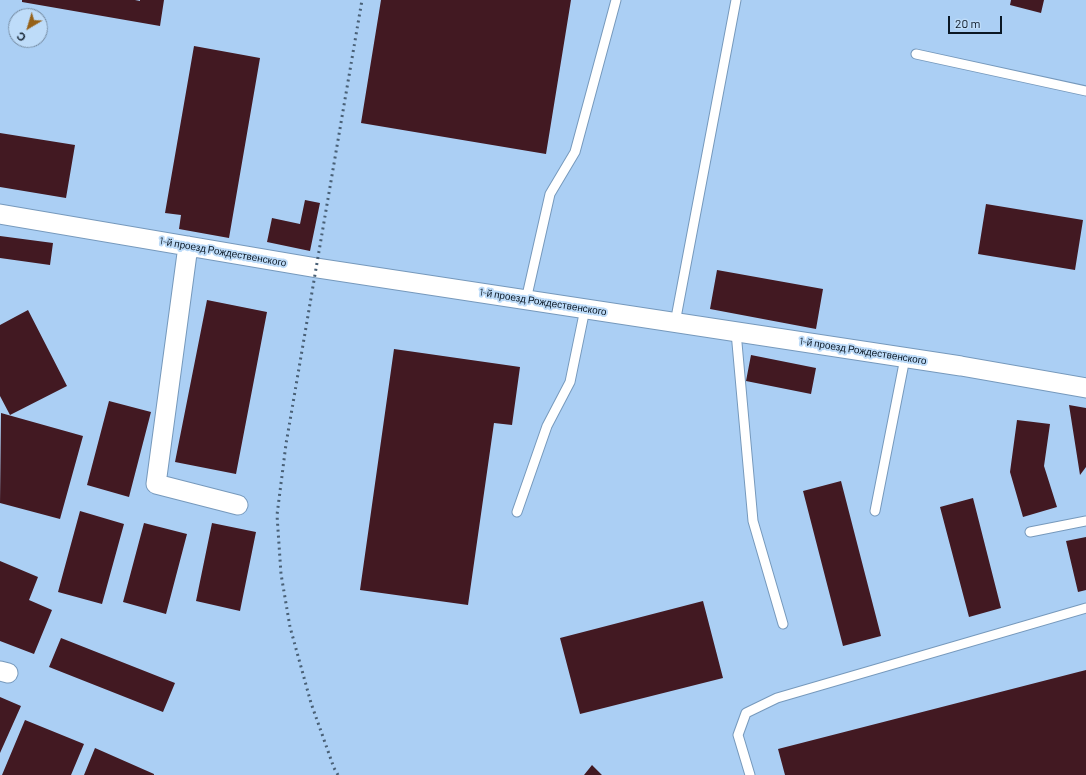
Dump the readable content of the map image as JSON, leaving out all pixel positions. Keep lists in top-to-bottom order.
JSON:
{
  "streets": {
    "street": ["1-й проезд Рождественского"]
  },
  "scale_bar": "20 m",
  "north": "bottom left"
}
